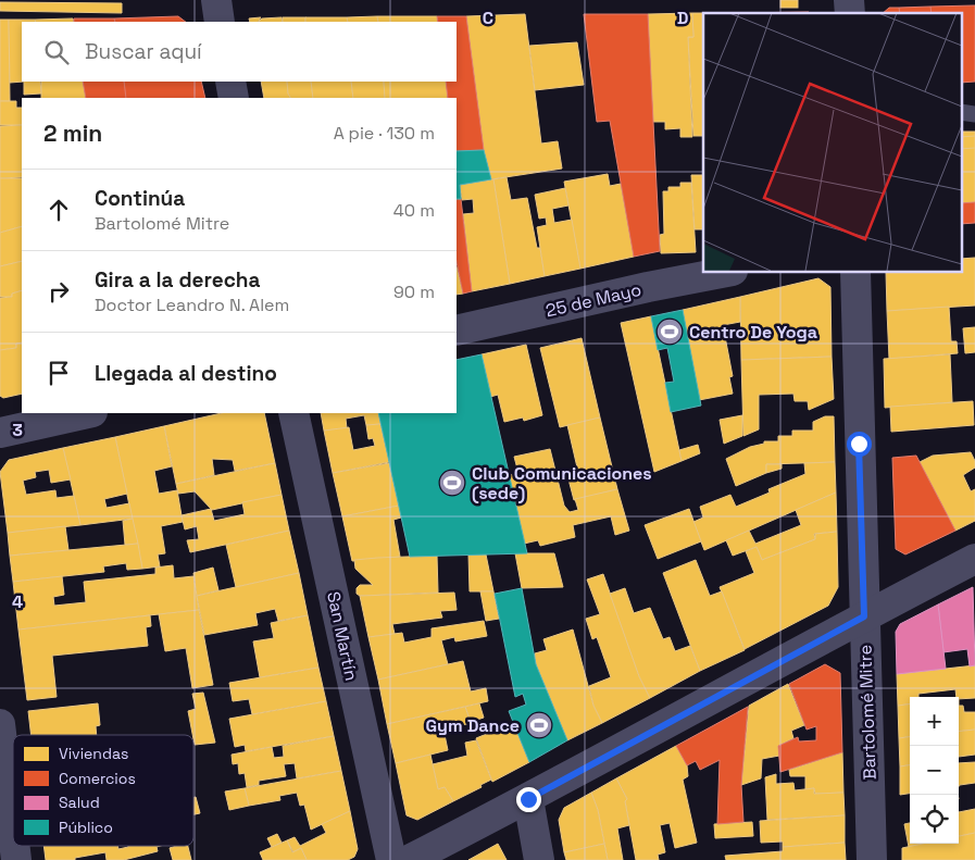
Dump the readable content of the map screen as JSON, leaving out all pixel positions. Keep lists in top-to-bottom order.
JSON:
{
  "streets": {
    "street": ["25 de Mayo", "San Martín", "Bartolomé Mitre"]
  },
  "places": {
    "sports": ["Centro De Yoga", "Club Comunicaciones (sede)", "Gym Dance"]
  },
  "legend": [
    "Viviendas",
    "Comercios",
    "Salud",
    "Público"
  ],
  "page": {
    "search": "Buscar aquí",
    "heading": ["2 min", "A pie · 130 m"],
    "list": [
      ["Continúa", "Bartolomé Mitre", "40 m"],
      ["Gira a la derecha", "Doctor Leandro N. Alem", "90 m"],
      "Llegada al destino"
    ],
    "map_buttons": ["+", "−"]
  },
  "grid": {
    "columns": ["C", "D"],
    "rows": ["3", "4"]
  }
}
